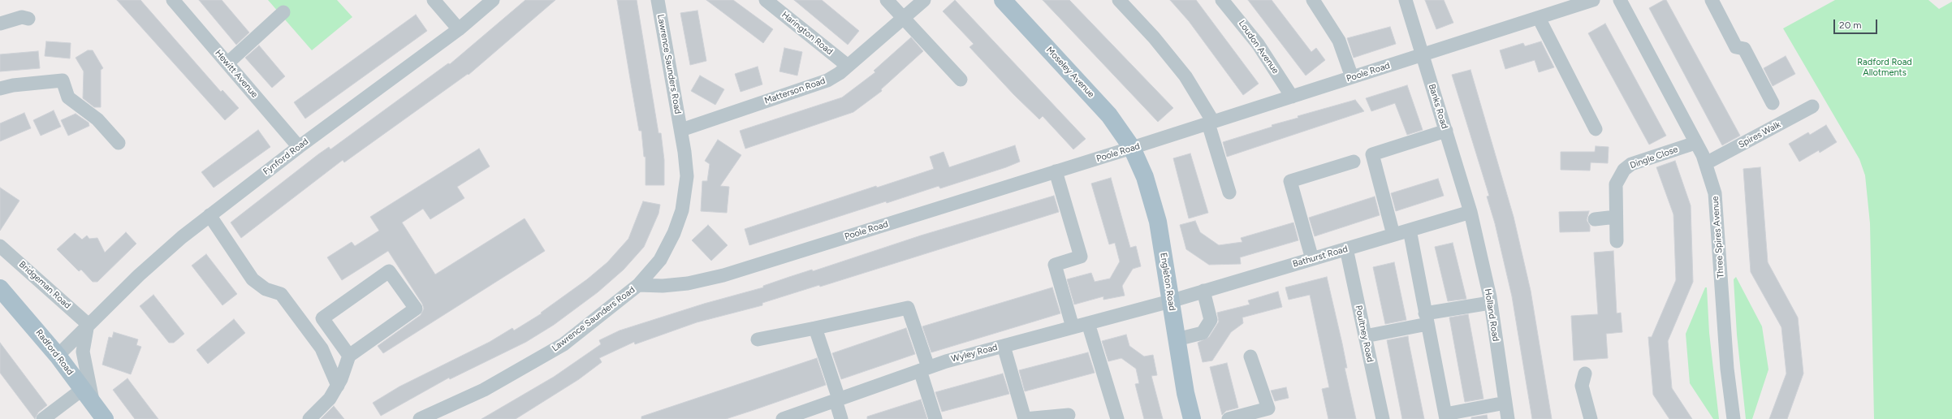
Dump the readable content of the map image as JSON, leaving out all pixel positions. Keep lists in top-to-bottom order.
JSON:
{
  "streets": {
    "main road": ["Moseley Avenue", "Engleton Road", "Radford Road"],
    "street": [
      "Harington Road",
      "Loudon Avenue",
      "Lawrence Saunders Road",
      "Poole Road",
      "Hewitt Avenue",
      "Matterson Road",
      "Banks Road",
      "Spires Walk",
      "Fynford Road",
      "Dingle Close",
      "Three Spires Avenue",
      "Bathurst Road",
      "Bridgeman Road",
      "Holland Road",
      "Poultney Road",
      "Wyley Road"
    ]
  },
  "crossings": [
    ["Harington Road", "Matterson Road"],
    ["Loudon Avenue", "Poole Road"],
    ["Lawrence Saunders Road", "Poole Road"],
    ["Lawrence Saunders Road", "Matterson Road"],
    ["Moseley Avenue", "Poole Road"],
    ["Moseley Avenue", "Engleton Road"],
    ["Poole Road", "Banks Road"],
    ["Poole Road", "Engleton Road"],
    ["Hewitt Avenue", "Fynford Road"],
    ["Banks Road", "Bathurst Road"],
    ["Banks Road", "Holland Road"],
    ["Spires Walk", "Three Spires Avenue"],
    ["Fynford Road", "Bridgeman Road"],
    ["Fynford Road", "Radford Road"],
    ["Dingle Close", "Three Spires Avenue"],
    ["Bathurst Road", "Engleton Road"],
    ["Bathurst Road", "Holland Road"],
    ["Bathurst Road", "Poultney Road"],
    ["Bathurst Road", "Wyley Road"],
    ["Engleton Road", "Wyley Road"]
  ],
  "parks": ["Radford Road Allotments"],
  "scale_bar": "20 m"
}
